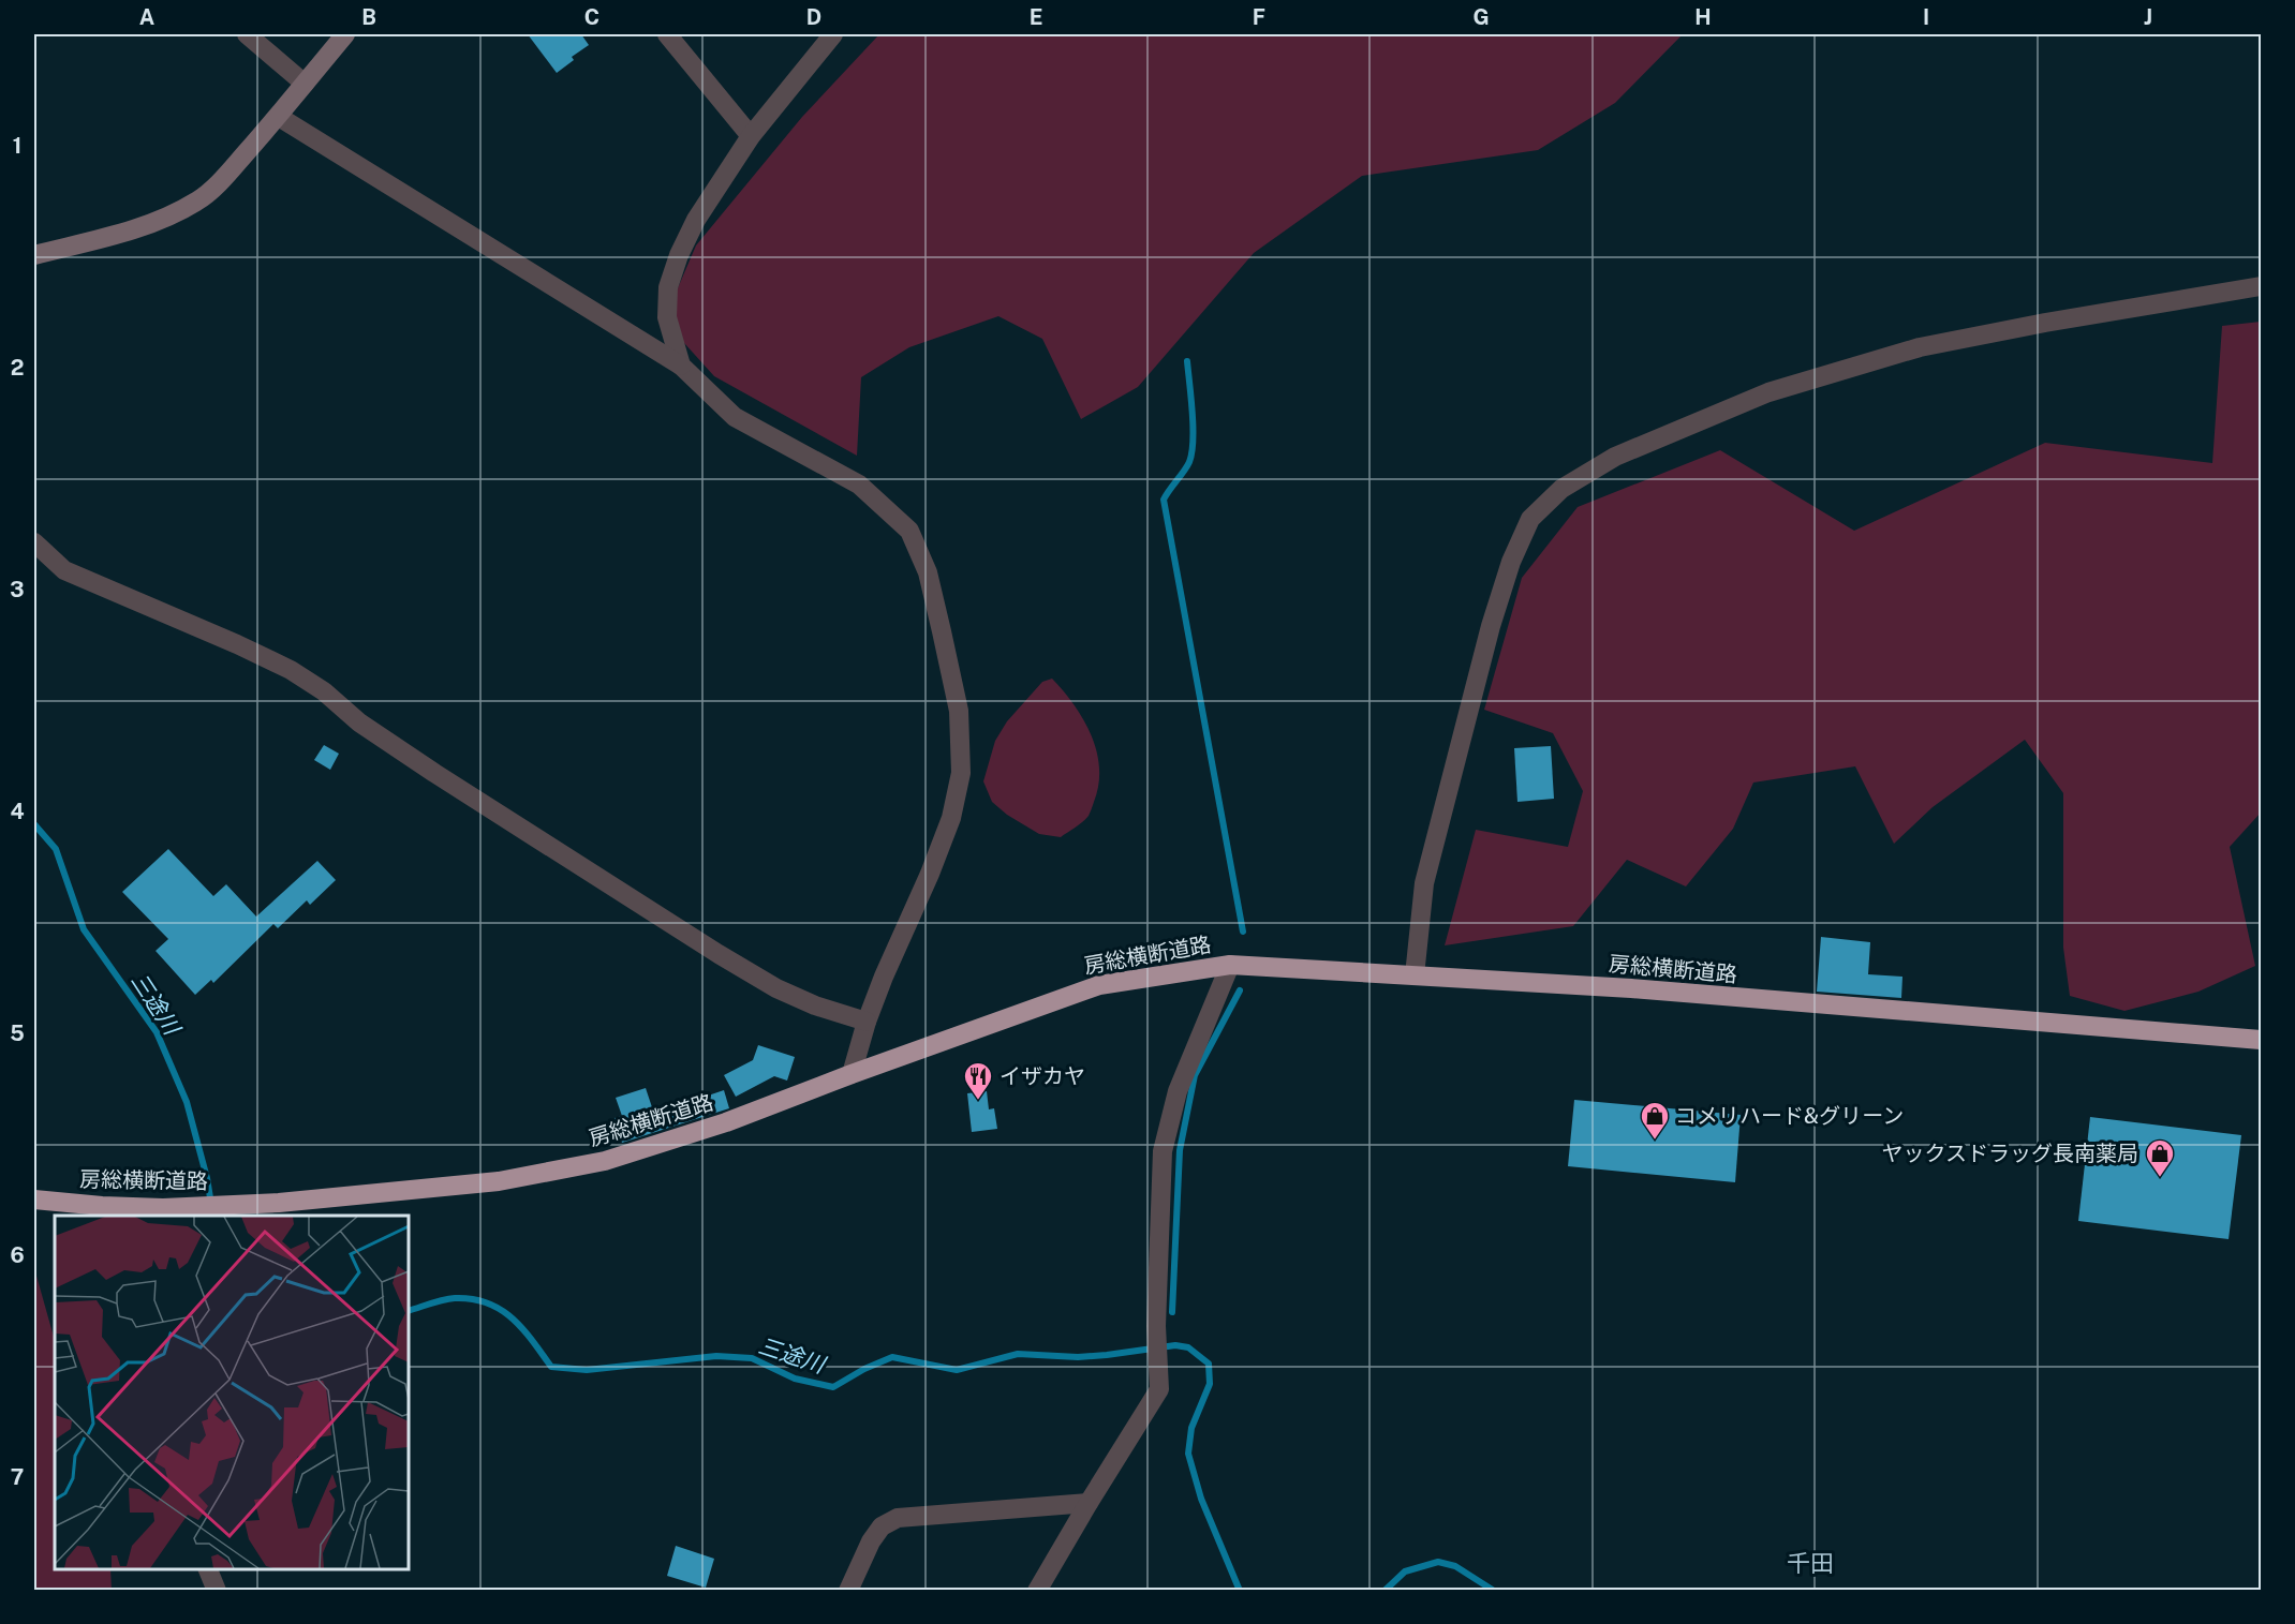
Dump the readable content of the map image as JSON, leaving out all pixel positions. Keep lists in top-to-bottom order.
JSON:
{
  "streets": {
    "highway": ["房総横断道路"]
  },
  "districts": ["千田"],
  "water": ["三途川"],
  "places": {
    "restaurant": ["イザカヤ"],
    "shop": ["コメリハード&グリーン", "ヤックスドラッグ長南薬局"]
  },
  "grid": {
    "columns": [
      "A",
      "B",
      "C",
      "D",
      "E",
      "F",
      "G",
      "H",
      "I",
      "J"
    ],
    "rows": [
      "1",
      "2",
      "3",
      "4",
      "5",
      "6",
      "7"
    ]
  }
}
